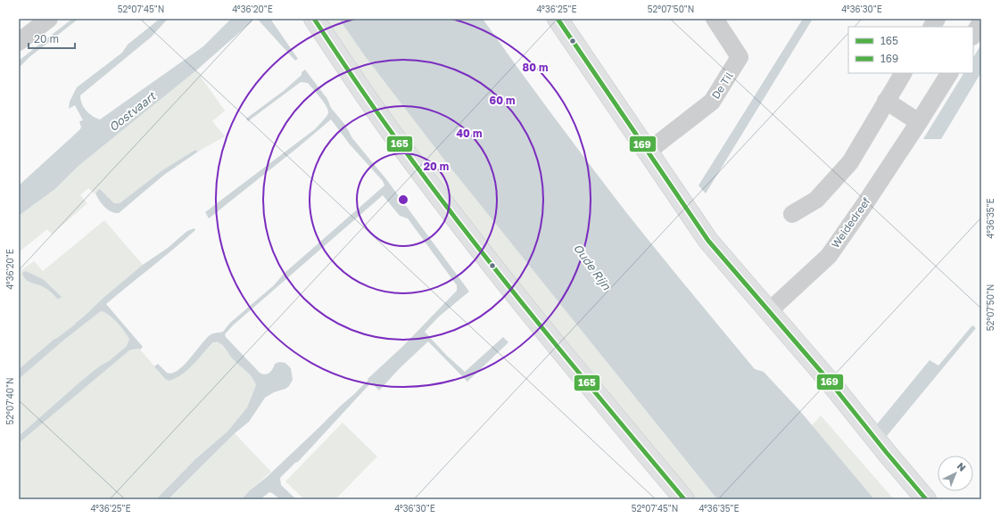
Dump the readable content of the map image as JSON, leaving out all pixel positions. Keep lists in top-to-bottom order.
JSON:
{
  "streets": {
    "street": ["De Til", "Weidedreef"]
  },
  "water": ["Oostvaart", "Oude Rijn"],
  "lines": ["transit line 165", "transit line 169"],
  "legend": ["165", "169"],
  "scale_bar": "20 m",
  "north": "top right",
  "coordinates": [
    "52°07'45\"N",
    "4°36'20\"E",
    "4°36'25\"E",
    "52°07'50\"N",
    "4°36'30\"E",
    "4°36'35\"E",
    "52°07'40\"N"
  ],
  "rings": [
    "80 m",
    "60 m",
    "40 m",
    "20 m"
  ]
}
